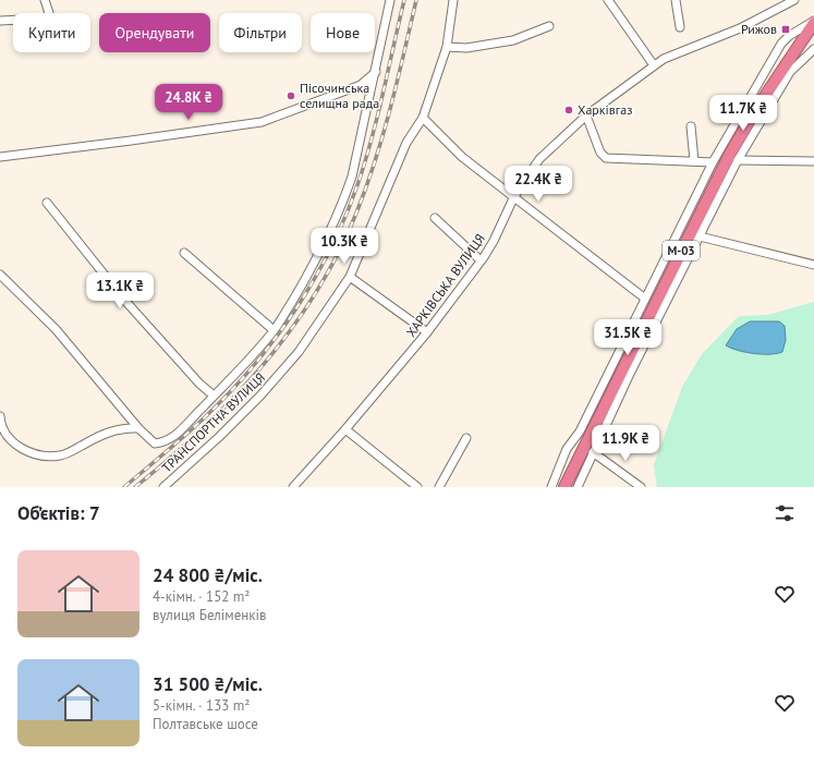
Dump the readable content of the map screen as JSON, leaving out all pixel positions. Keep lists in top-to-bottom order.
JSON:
{
  "streets": {
    "highway": ["М-03"],
    "street": ["ХАРКІВСЬКА ВУЛИЦЯ", "ТРАНСПОРТНА ВУЛИЦЯ"]
  },
  "places": {
    "transit": ["Рижов"],
    "other": ["Пісочинська селищна рада", "Харківгаз"]
  },
  "page": {
    "chip": [
      "Купити",
      "Орендувати",
      "Фільтри",
      "Нове"
    ],
    "price": [
      "24.8K ₴",
      "11.7K ₴",
      "22.4K ₴",
      "10.3K ₴",
      "13.1K ₴",
      "31.5K ₴",
      "11.9K ₴"
    ],
    "heading": "Об’єктів: 7",
    "list": [
      {
        "name": "24 800 ₴/міс.",
        "note": "4-кімн. · 152 m² · вулиця Беліменків"
      },
      {
        "name": "31 500 ₴/міс.",
        "note": "5-кімн. · 133 m² · Полтавське шосе"
      }
    ]
  }
}
